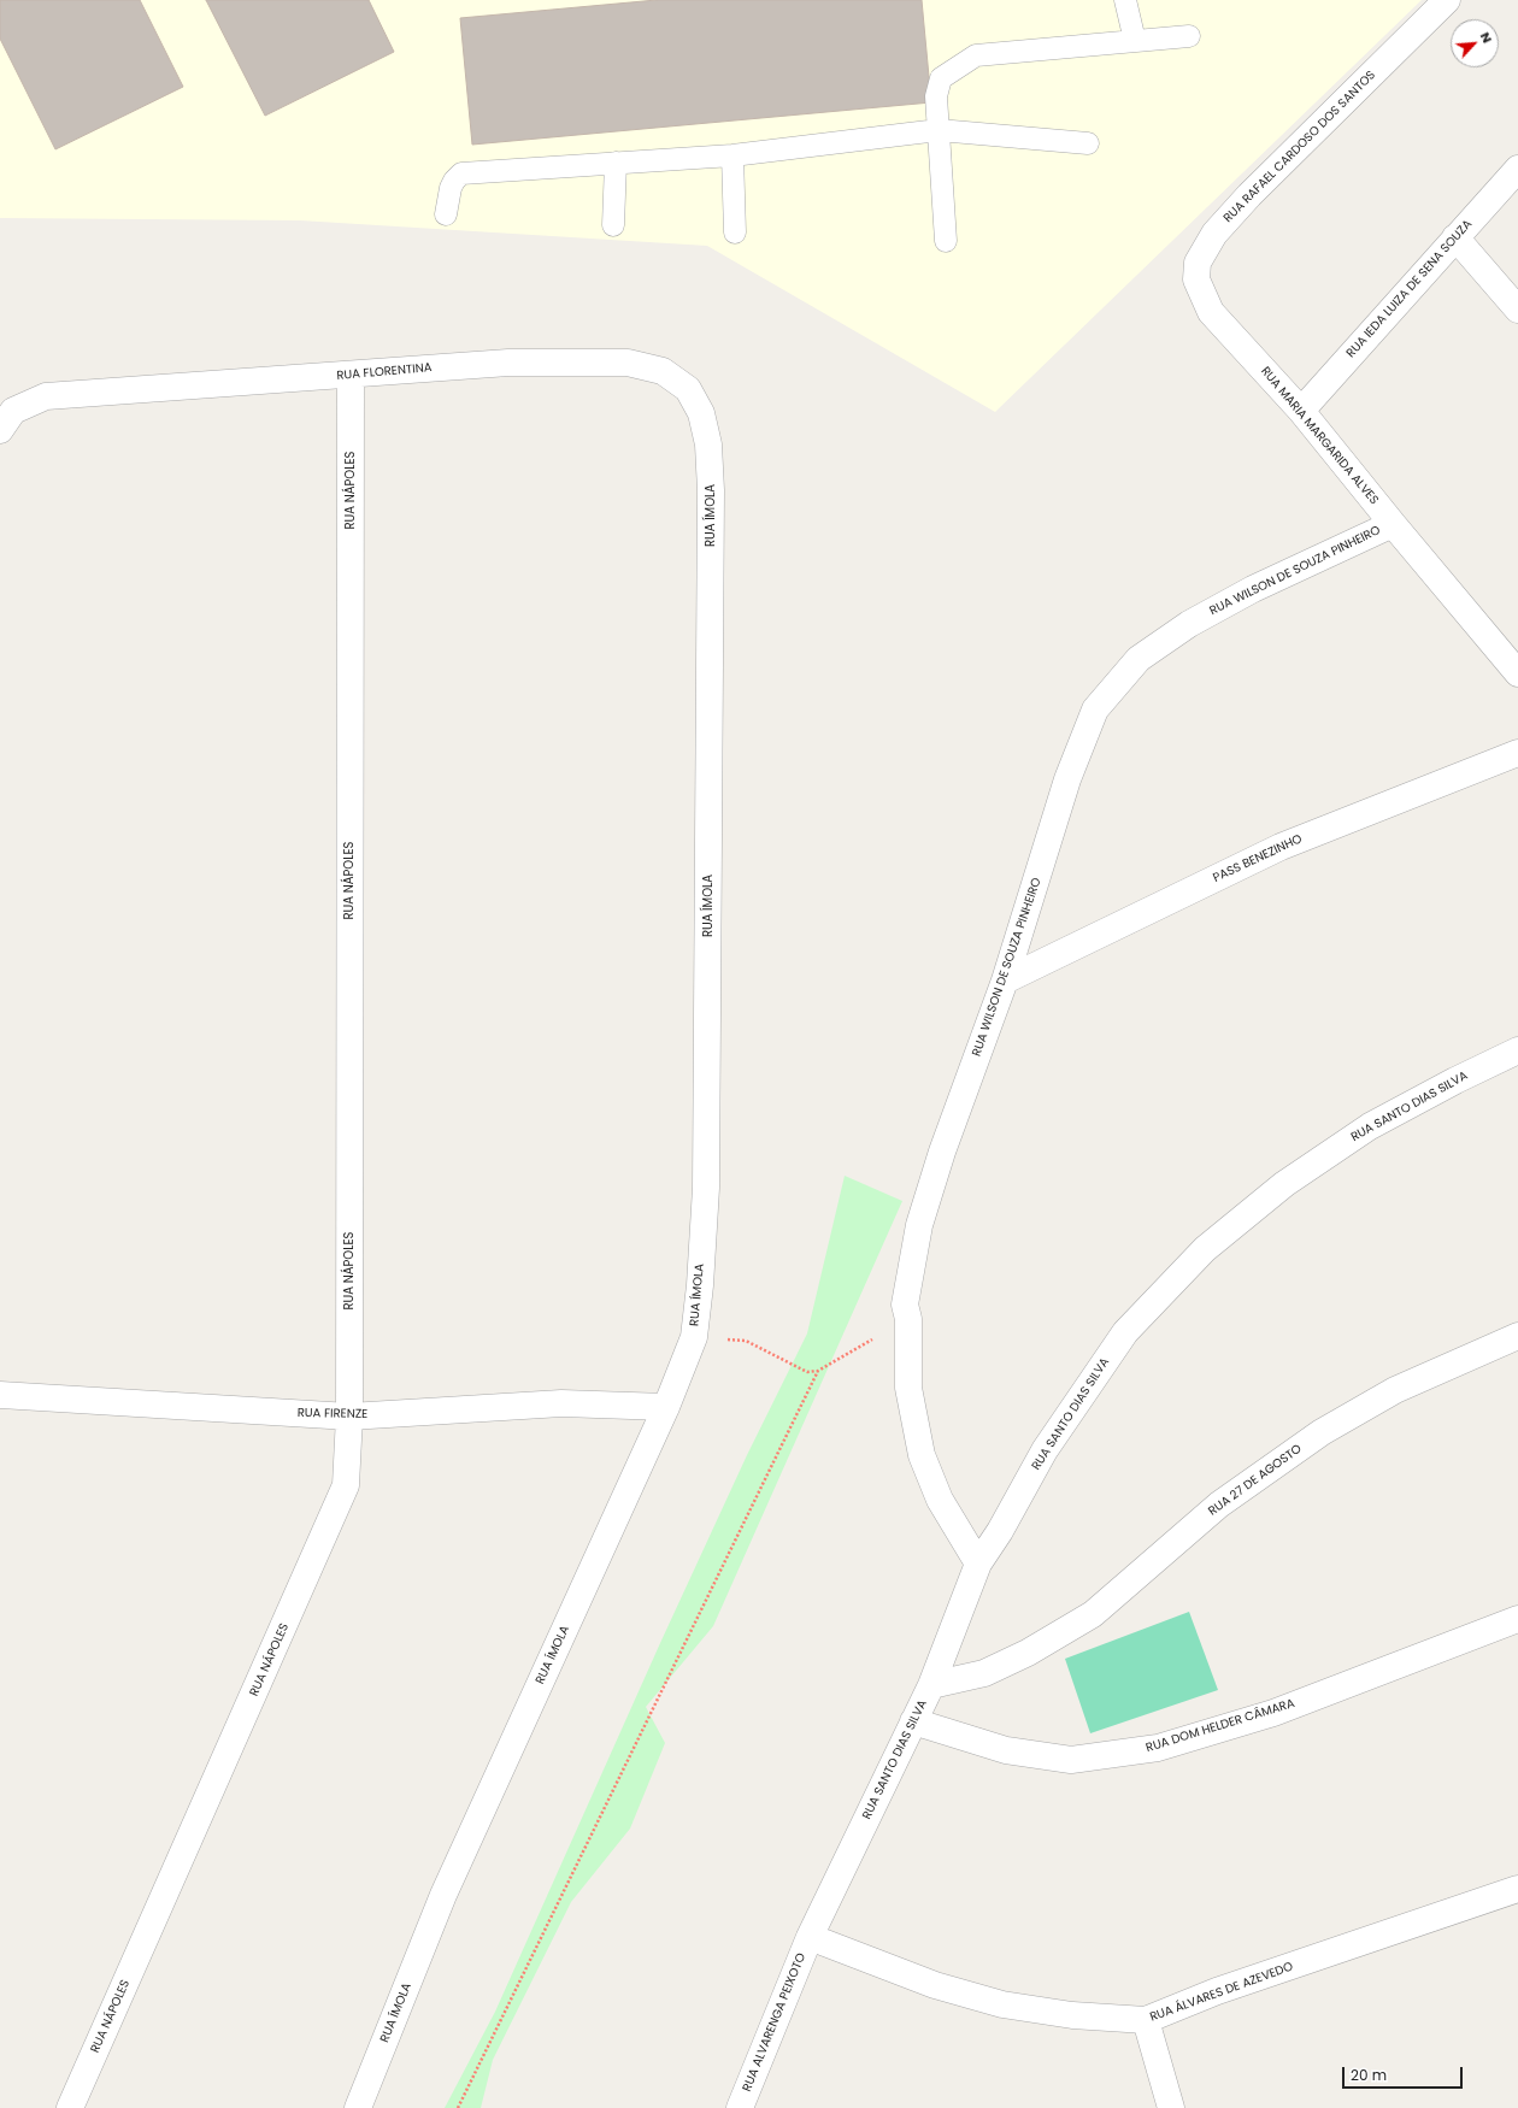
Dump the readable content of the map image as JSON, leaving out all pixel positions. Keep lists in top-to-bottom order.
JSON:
{
  "streets": {
    "street": [
      "RUA RAFAEL CARDOSO DOS SANTOS",
      "RUA IEDA LUIZA DE SENA SOUZA",
      "RUA FLORENTINA",
      "RUA MARIA MARGARIDA ALVES",
      "RUA NÁPOLES",
      "RUA ÍMOLA",
      "RUA WILSON DE SOUZA PINHEIRO",
      "PASS BENEZINHO",
      "RUA SANTO DIAS SILVA",
      "RUA FIRENZE",
      "RUA 27 DE AGOSTO",
      "RUA DOM HELDER CÂMARA",
      "RUA ÁLVARES DE AZEVEDO",
      "RUA ALVARENGA PEIXOTO"
    ]
  },
  "crossings": [
    ["RUA RAFAEL CARDOSO DOS SANTOS", "RUA MARIA MARGARIDA ALVES"],
    ["RUA IEDA LUIZA DE SENA SOUZA", "RUA MARIA MARGARIDA ALVES"],
    ["RUA FLORENTINA", "RUA NÁPOLES"],
    ["RUA FLORENTINA", "RUA ÍMOLA"],
    ["RUA MARIA MARGARIDA ALVES", "RUA WILSON DE SOUZA PINHEIRO"],
    ["RUA NÁPOLES", "RUA FIRENZE"],
    ["RUA ÍMOLA", "RUA FIRENZE"],
    ["RUA WILSON DE SOUZA PINHEIRO", "PASS BENEZINHO"],
    ["RUA WILSON DE SOUZA PINHEIRO", "RUA SANTO DIAS SILVA"],
    ["RUA SANTO DIAS SILVA", "RUA 27 DE AGOSTO"],
    ["RUA SANTO DIAS SILVA", "RUA DOM HELDER CÂMARA"],
    ["RUA SANTO DIAS SILVA", "RUA ÁLVARES DE AZEVEDO"],
    ["RUA SANTO DIAS SILVA", "RUA ALVARENGA PEIXOTO"],
    ["RUA ÁLVARES DE AZEVEDO", "RUA ALVARENGA PEIXOTO"]
  ],
  "scale_bar": "20 m",
  "north": "top right"
}
